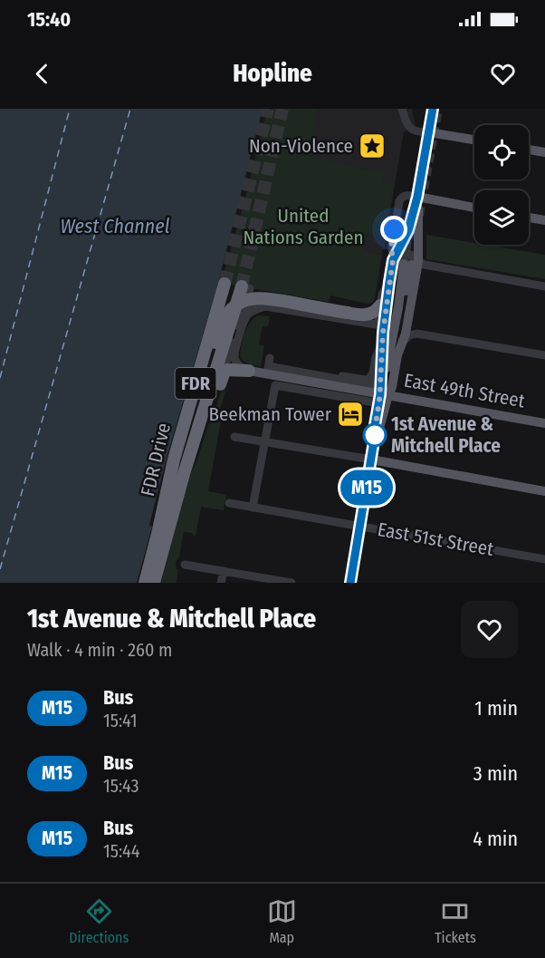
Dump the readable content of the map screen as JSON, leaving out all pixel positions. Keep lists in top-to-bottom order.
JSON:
{
  "streets": {
    "highway": ["FDR", "FDR Drive"],
    "main road": ["East 49th Street"],
    "street": ["East 51st Street"]
  },
  "water": ["West Channel"],
  "parks": ["United Nations Garden"],
  "places": {
    "place": ["Non-Violence"],
    "hotel": ["Beekman Tower"],
    "other": ["1st Avenue & Mitchell Place"]
  },
  "lines": ["bus line M15"],
  "page": {
    "status": "15:40",
    "header": "Hopline",
    "on_map": "M15",
    "heading": ["1st Avenue & Mitchell Place", "Walk · 4 min · 260 m"],
    "list": [
      {
        "mark": "M15",
        "name": "Bus",
        "note": "15:41",
        "value": "1 min"
      },
      {
        "mark": "M15",
        "name": "Bus",
        "note": "15:43",
        "value": "3 min"
      },
      {
        "mark": "M15",
        "name": "Bus",
        "note": "15:44",
        "value": "4 min"
      }
    ],
    "tabs": ["Directions", "Map", "Tickets"]
  }
}
